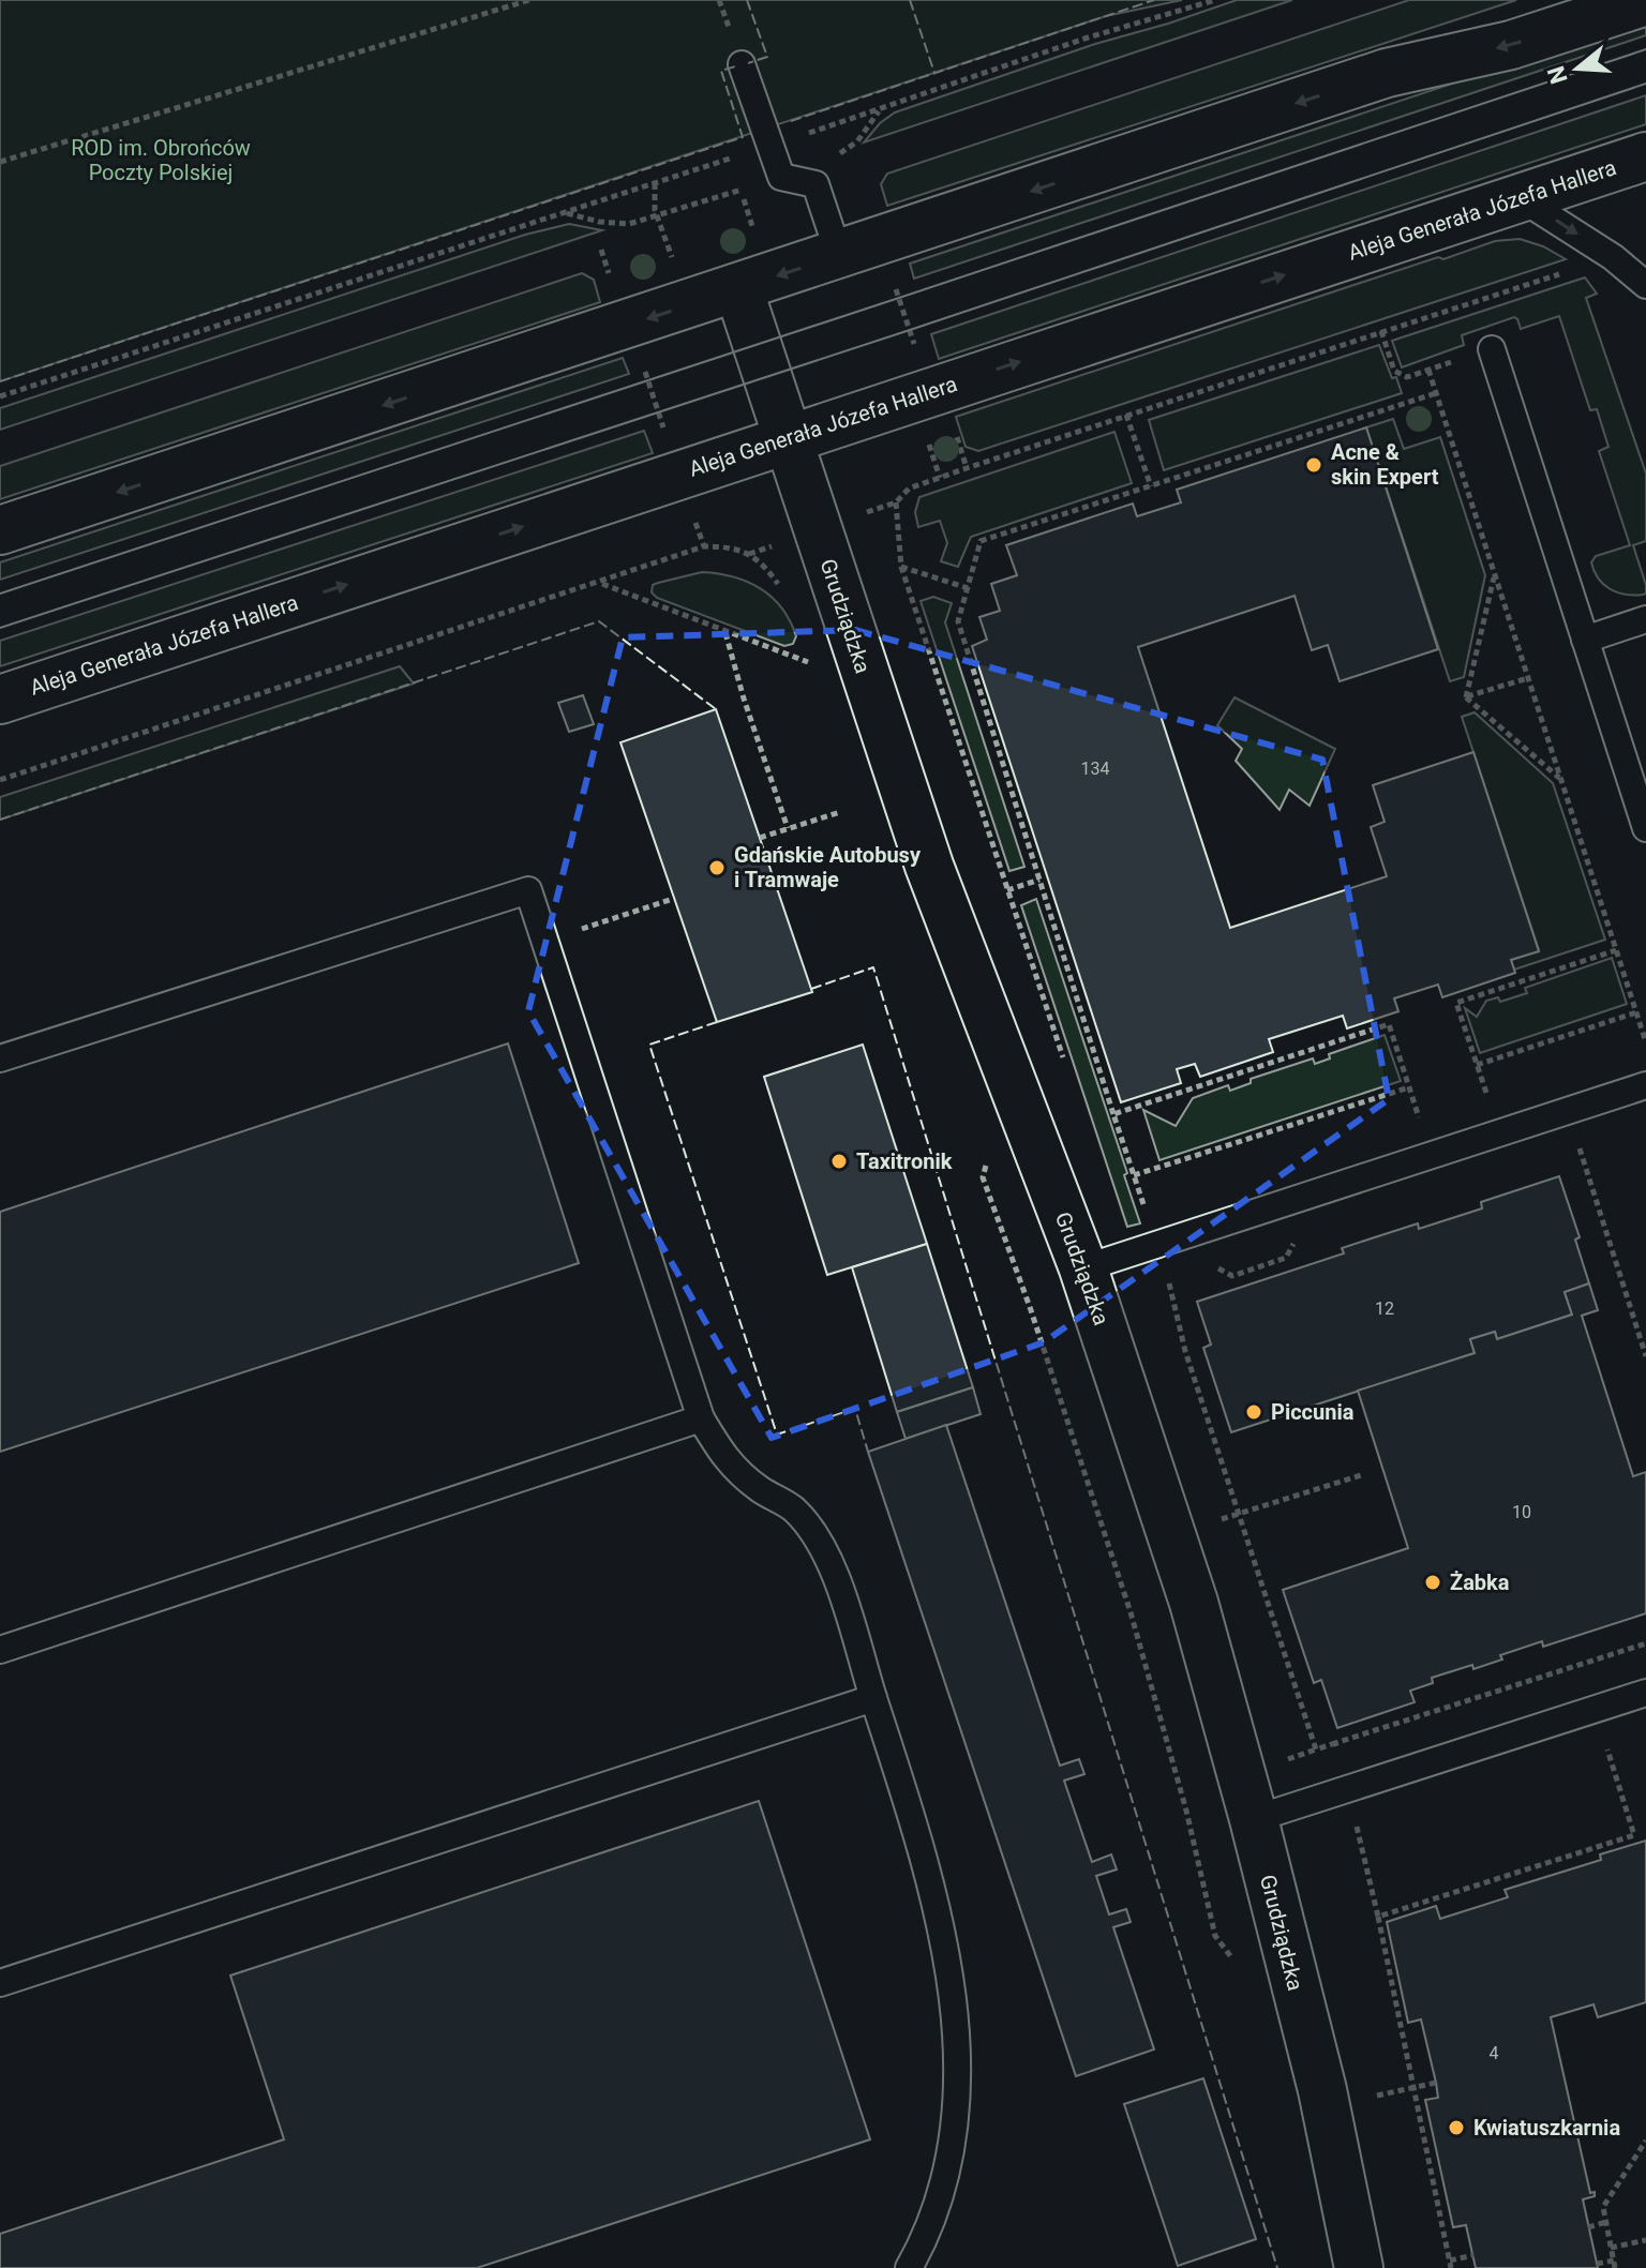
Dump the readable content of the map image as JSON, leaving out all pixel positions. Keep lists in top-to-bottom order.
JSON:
{
  "streets": {
    "main road": ["Aleja Generała Józefa Hallera", "Grudziądzka"]
  },
  "crossings": [
    ["Aleja Generała Józefa Hallera", "Grudziądzka"]
  ],
  "parks": ["ROD im. Obrońców Poczty Polskiej"],
  "places": [
    "Acne & skin Expert",
    "Gdańskie Autobusy i Tramwaje",
    "Taxitronik",
    "Piccunia",
    "Żabka",
    "Kwiatuszkarnia"
  ],
  "house_numbers": [
    "134",
    "12",
    "10",
    "4"
  ],
  "north": "left"
}
